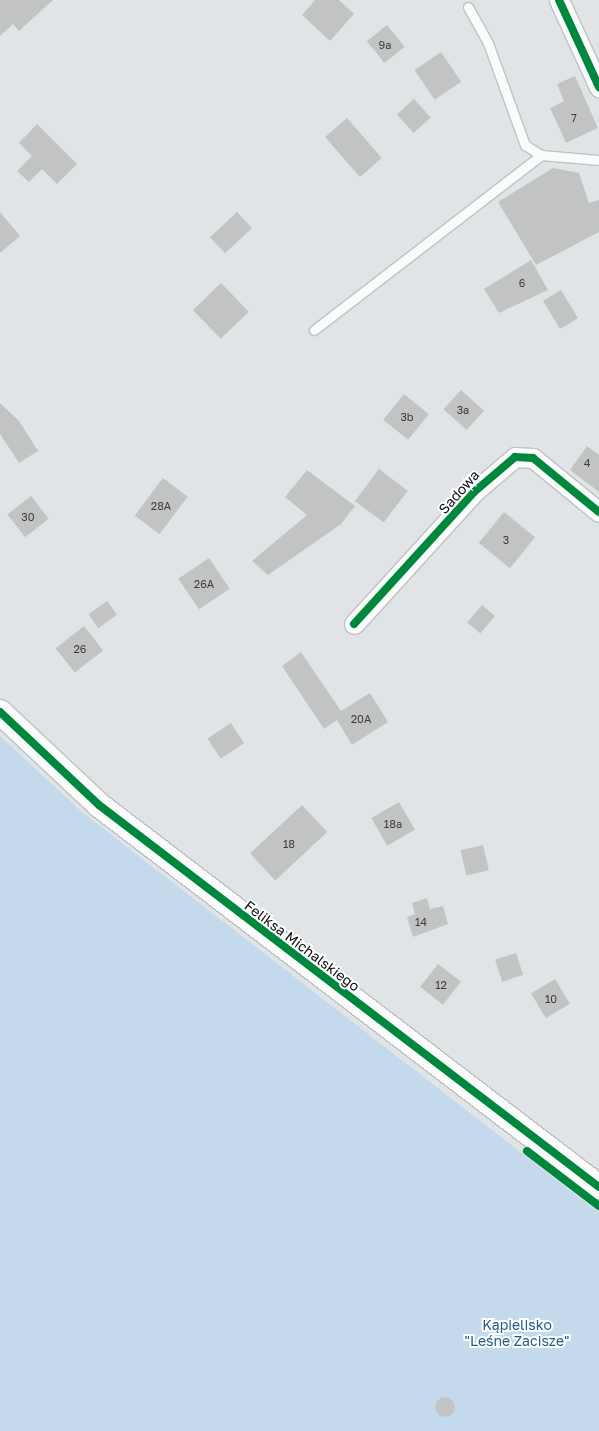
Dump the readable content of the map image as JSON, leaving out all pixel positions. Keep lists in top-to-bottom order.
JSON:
{
  "streets": {
    "street": ["Sadowa", "Feliksa Michalskiego"]
  },
  "parks": ["Kąpielisko \"Leśne Zacisze\""],
  "house_numbers": [
    "9a",
    "7",
    "6",
    "3a",
    "3b",
    "4",
    "28A",
    "30",
    "3",
    "26A",
    "26",
    "20A",
    "18a",
    "18",
    "14",
    "12",
    "10"
  ]
}
